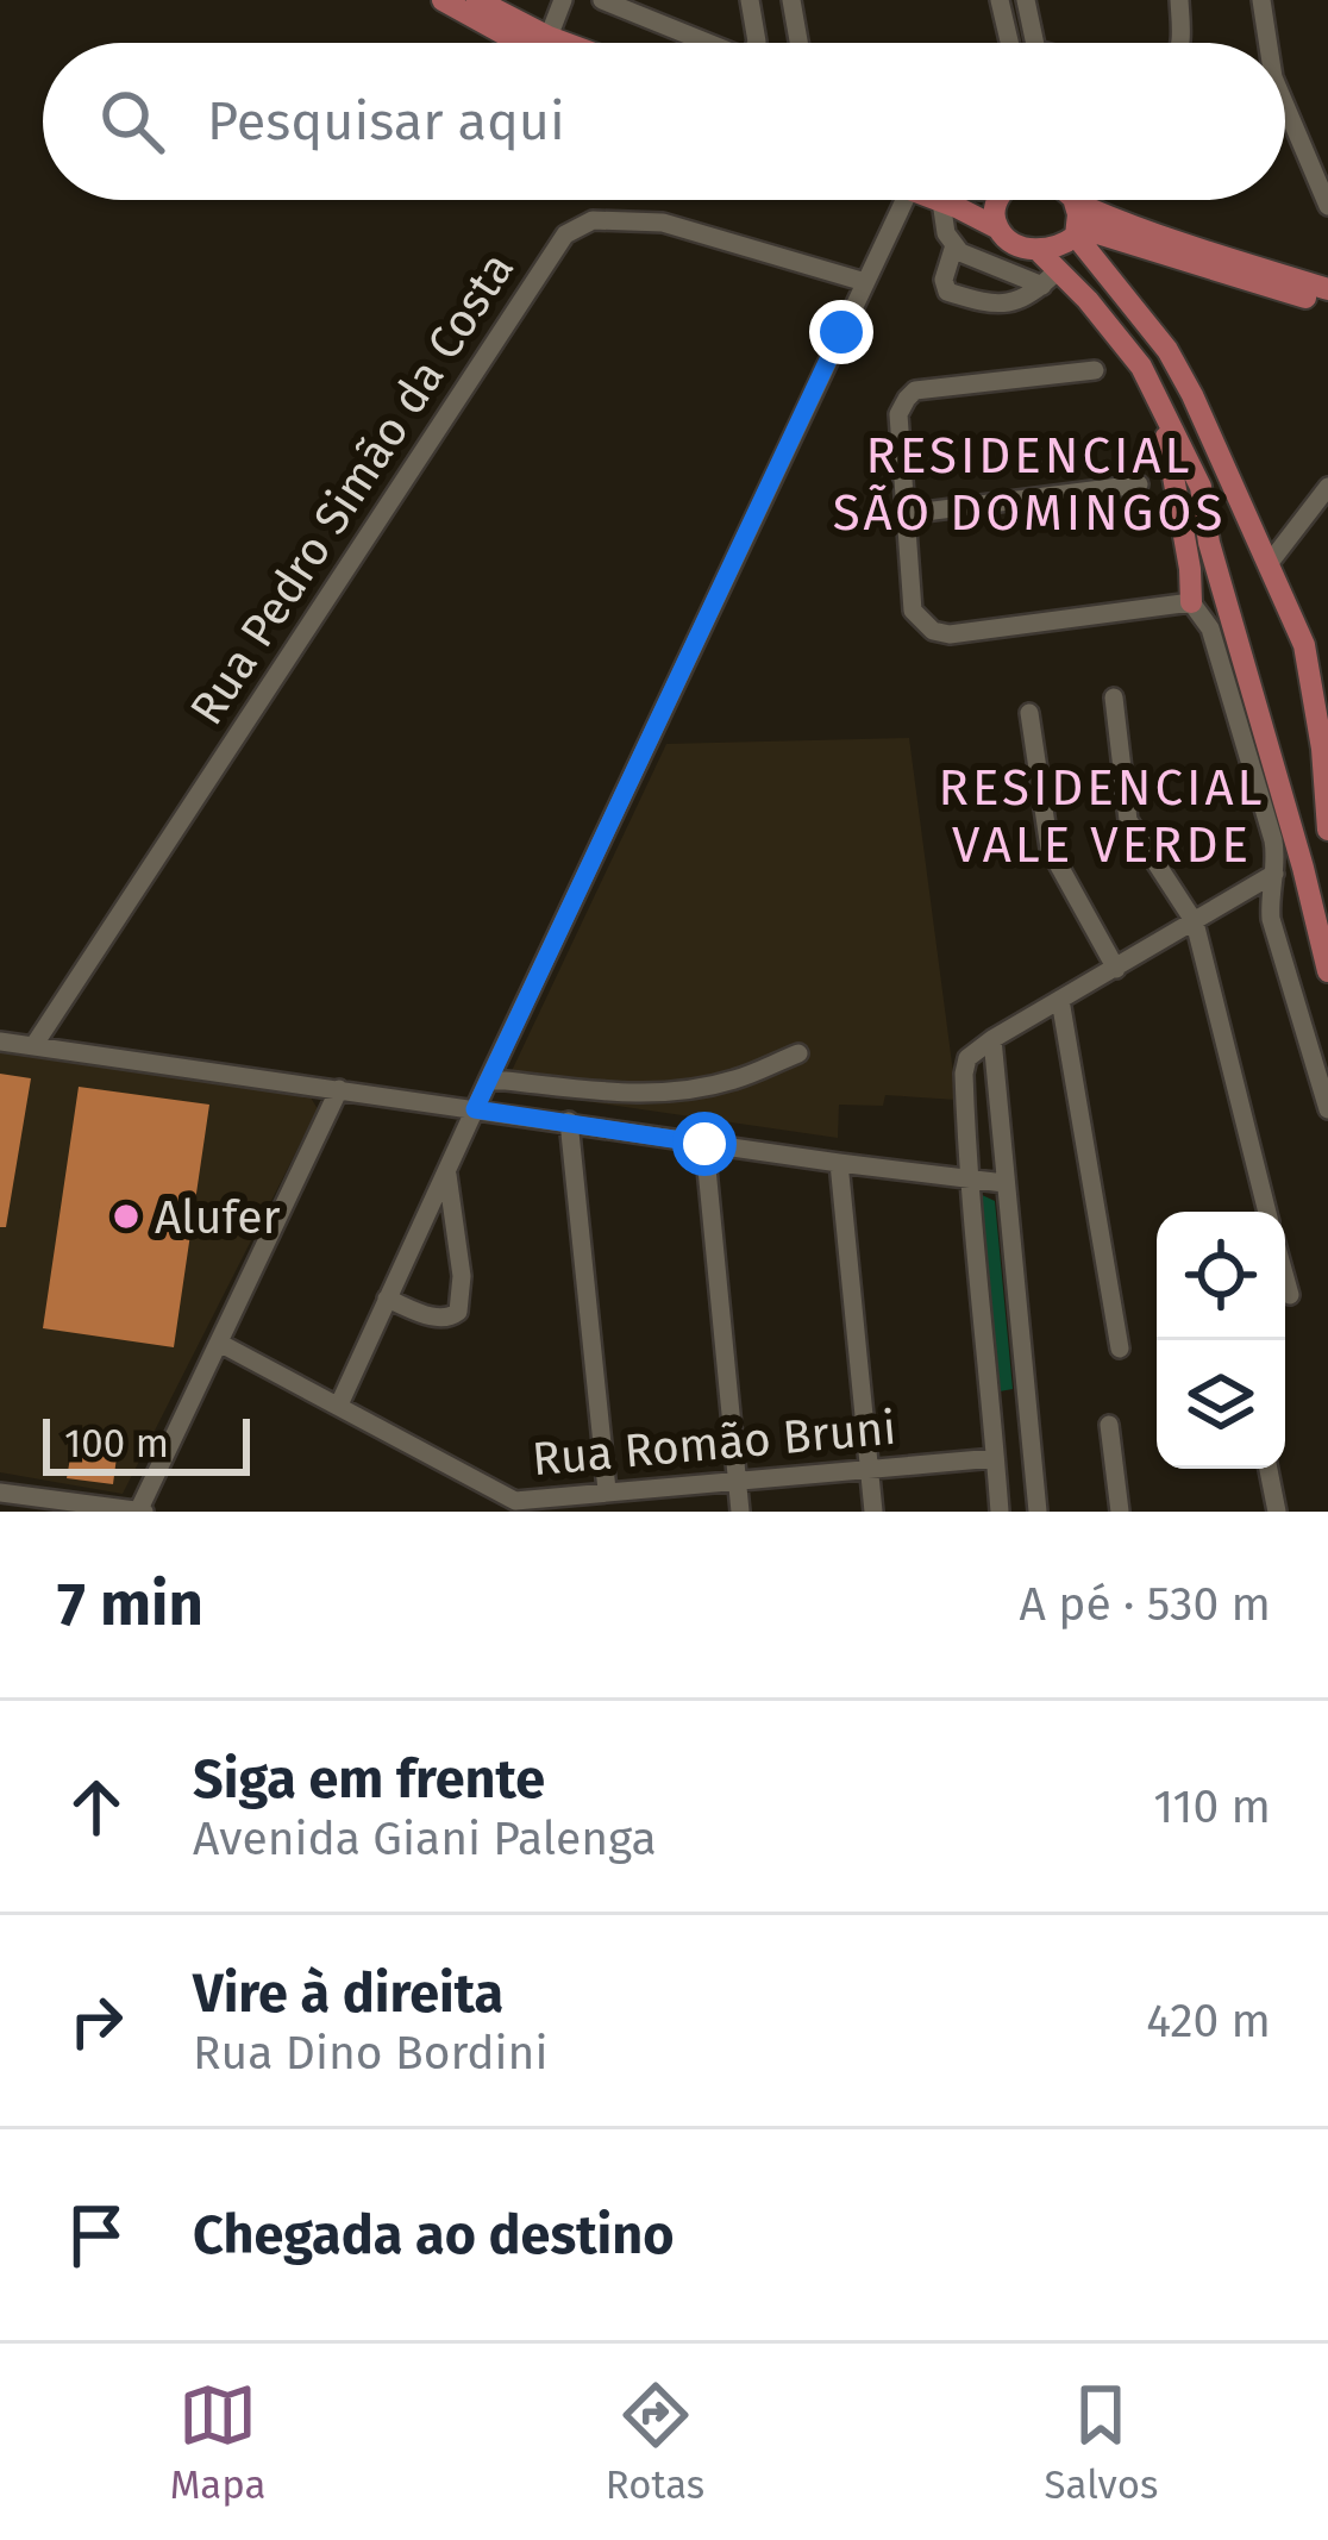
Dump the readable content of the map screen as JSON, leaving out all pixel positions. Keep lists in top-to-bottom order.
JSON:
{
  "streets": {
    "street": ["Rua Pedro Simão da Costa", "Rua Romão Bruni"]
  },
  "districts": ["RESIDENCIAL SÃO DOMINGOS", "RESIDENCIAL VALE VERDE"],
  "places": ["Alufer"],
  "scale_bar": "100 m",
  "page": {
    "search": "Pesquisar aqui",
    "scale": "100 m",
    "heading": ["7 min", "A pé · 530 m"],
    "list": [
      ["Siga em frente", "Avenida Giani Palenga", "110 m"],
      ["Vire à direita", "Rua Dino Bordini", "420 m"],
      "Chegada ao destino"
    ],
    "nav": ["Mapa", "Rotas", "Salvos"]
  }
}
